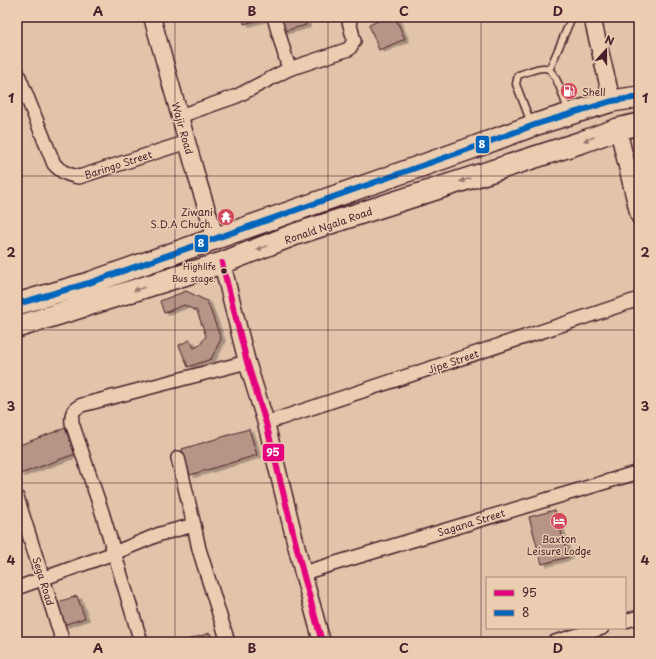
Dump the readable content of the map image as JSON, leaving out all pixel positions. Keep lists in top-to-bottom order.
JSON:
{
  "streets": {
    "highway": ["Ronald Ngala Road"],
    "street": [
      "Wajir Road",
      "Baringo Street",
      "Jipe Street",
      "Sagana Street",
      "Sega Road"
    ]
  },
  "crossings": [
    ["Wajir Road", "Baringo Street"]
  ],
  "places": {
    "fuel station": ["Shell"],
    "temple": ["Ziwani S.D.A Chuch."],
    "other": ["Highlife Bus stage."],
    "hotel": ["Baxton Leisure Lodge"]
  },
  "lines": ["transit line 8", "transit line 95"],
  "legend": ["95", "8"],
  "north": "top",
  "grid": {
    "columns": [
      "A",
      "B",
      "C",
      "D"
    ],
    "rows": [
      "1",
      "2",
      "3",
      "4"
    ]
  }
}
